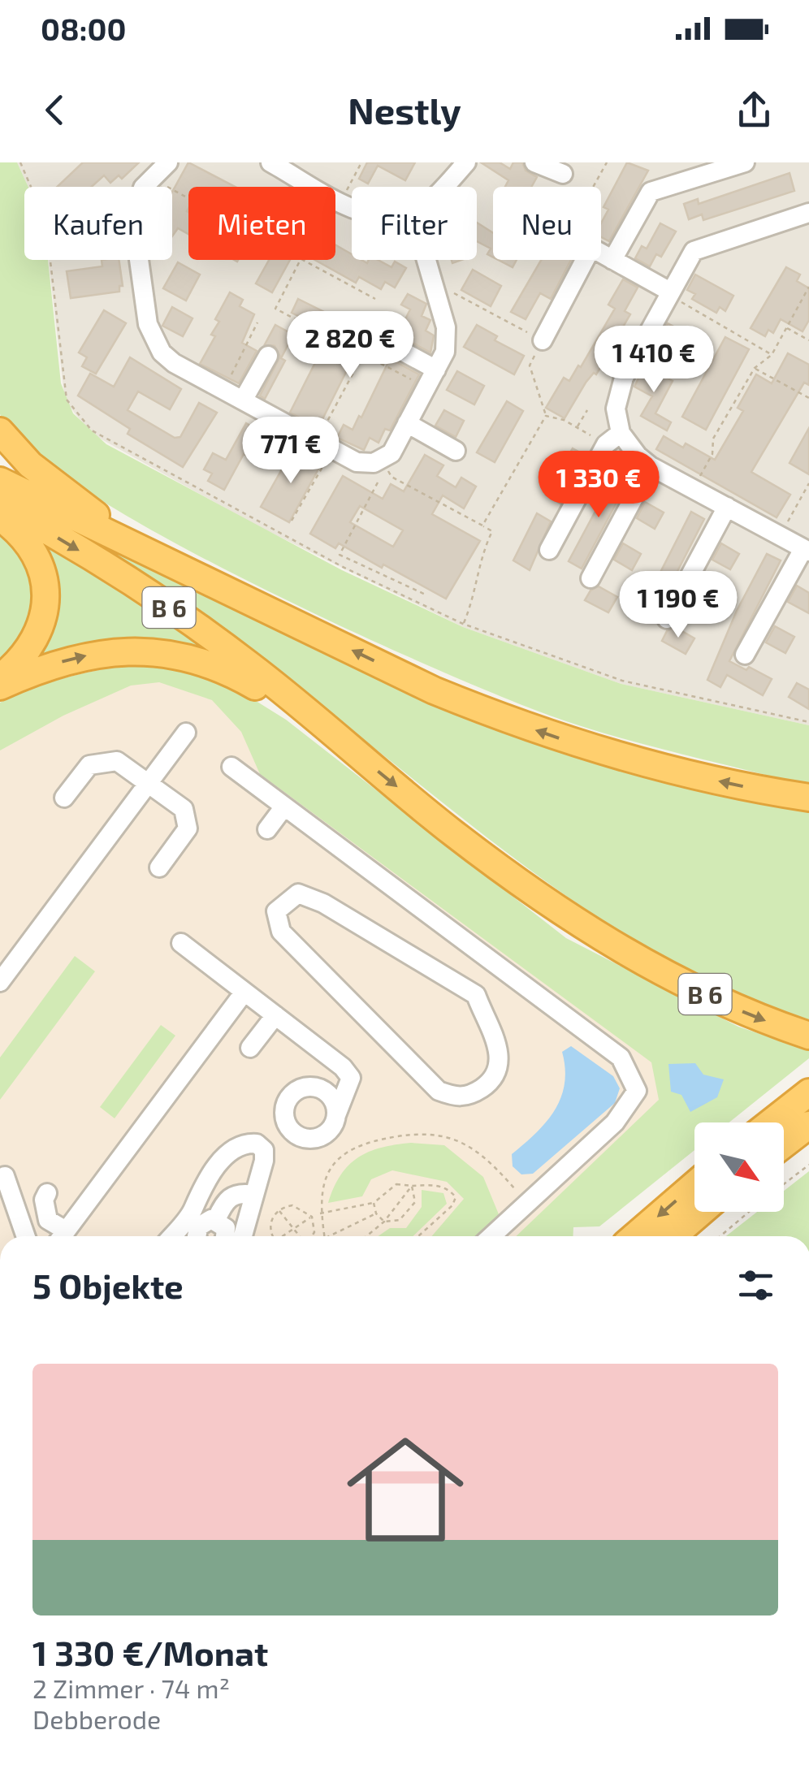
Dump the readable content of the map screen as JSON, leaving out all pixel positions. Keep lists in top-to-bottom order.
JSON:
{
  "streets": {
    "highway": ["B 6"]
  },
  "north": "bottom right",
  "page": {
    "status": "08:00",
    "header": "Nestly",
    "chip": [
      "Kaufen",
      "Mieten",
      "Filter",
      "Neu"
    ],
    "price": [
      "2 820 €",
      "1 410 €",
      "771 €",
      "1 330 €",
      "1 190 €"
    ],
    "heading": "5 Objekte",
    "list": [
      {
        "name": "1 330 €/Monat",
        "note": "2 Zimmer · 74 m² · Debberode"
      }
    ]
  }
}
